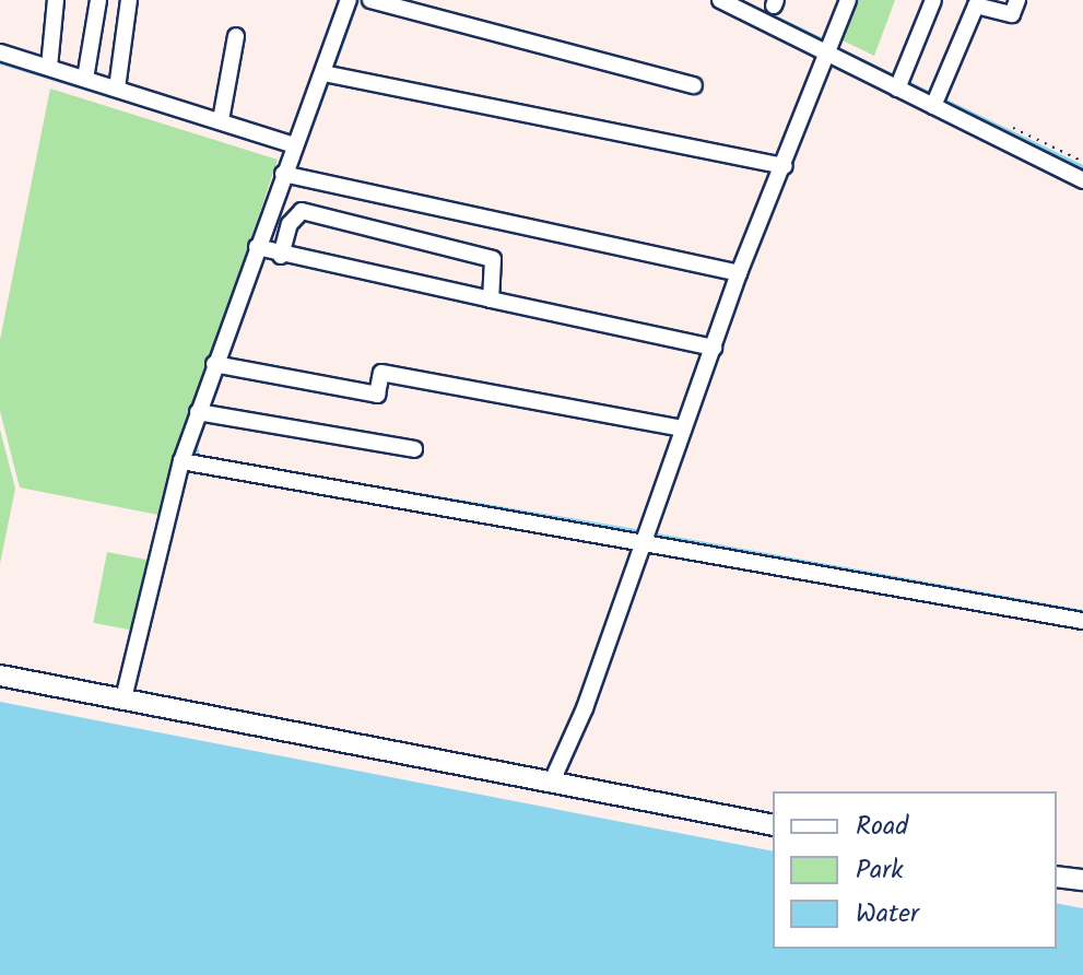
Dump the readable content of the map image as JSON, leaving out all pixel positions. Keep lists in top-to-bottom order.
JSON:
{
  "legend": ["Road", "Park", "Water"]
}
